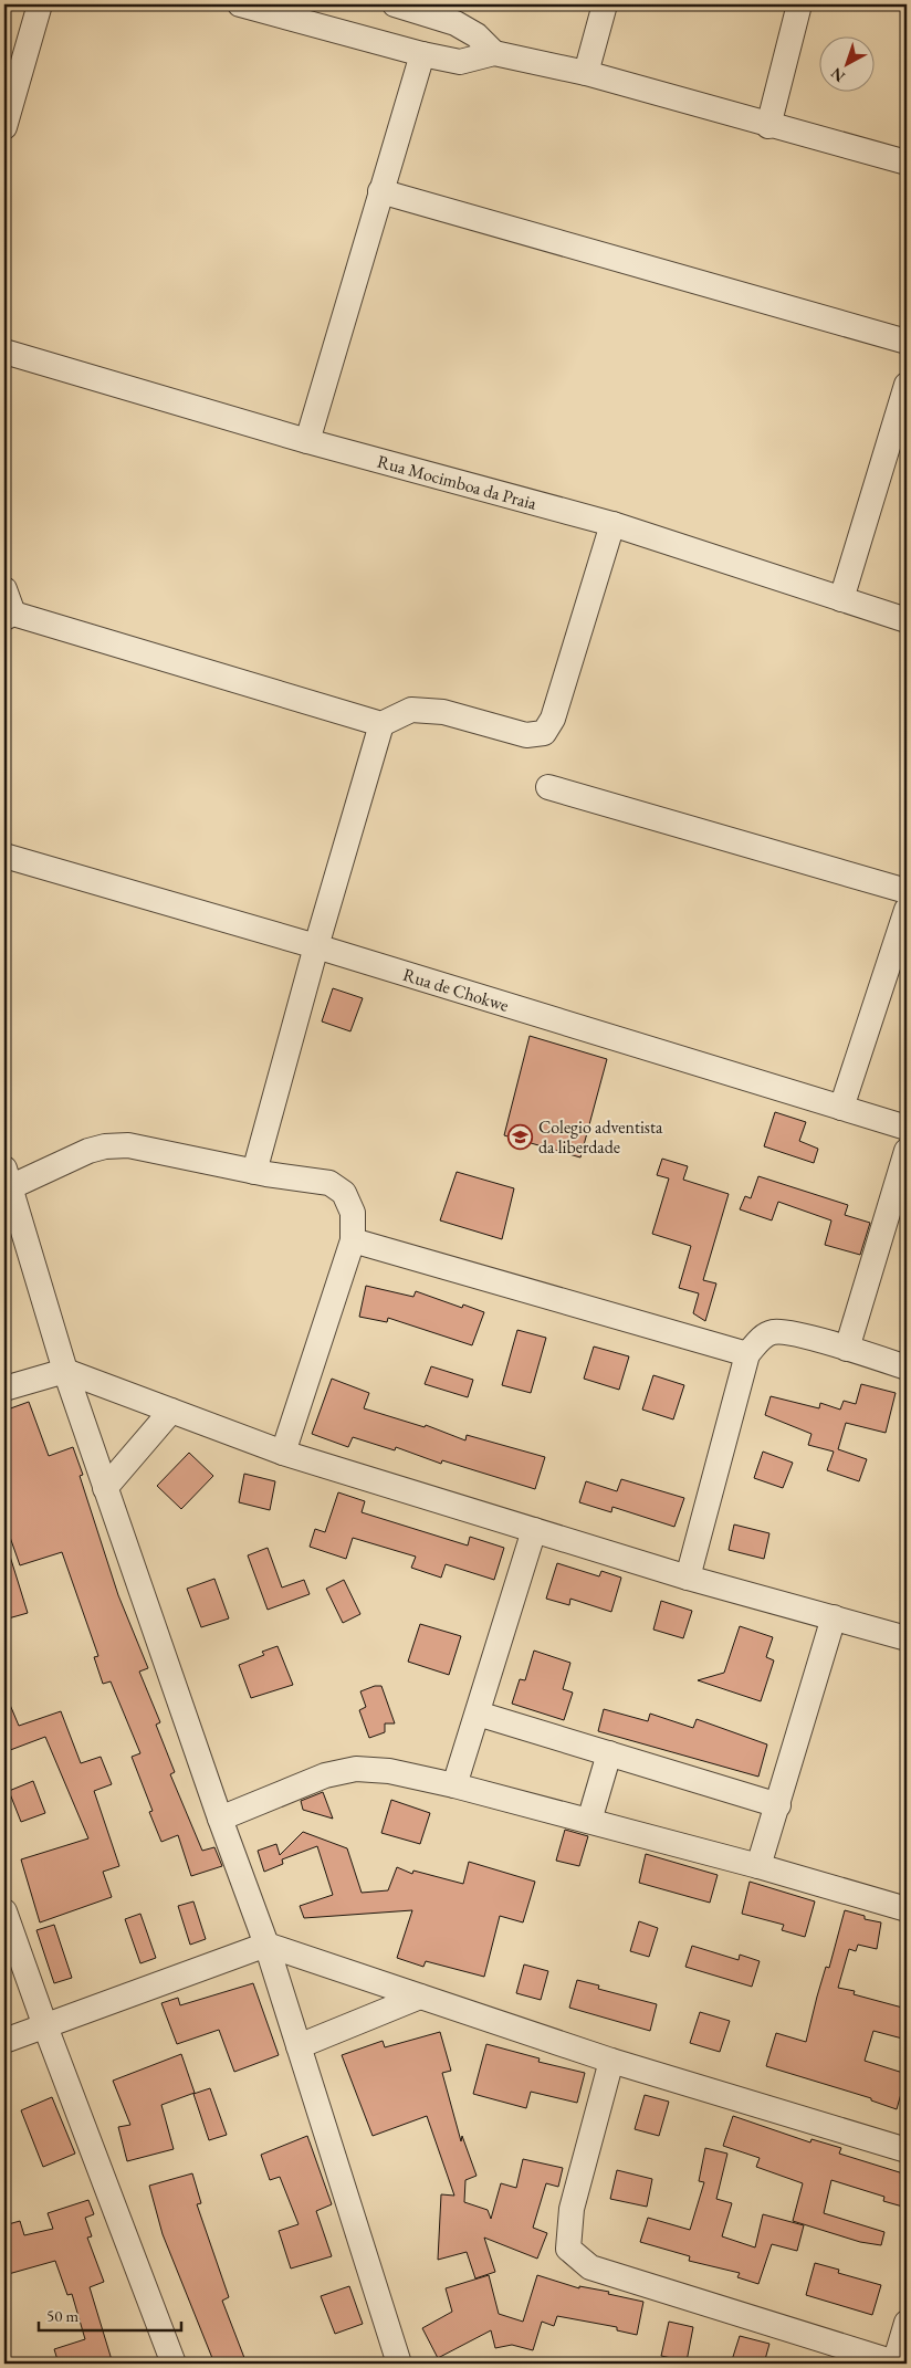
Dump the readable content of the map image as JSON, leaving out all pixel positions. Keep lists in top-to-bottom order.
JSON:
{
  "streets": {
    "street": ["Rua Mocimboa da Praia", "Rua de Chokwe"]
  },
  "places": {
    "school or university": ["Colegio adventista da liberdade"]
  },
  "scale_bar": "50 m",
  "north": "bottom left"
}
